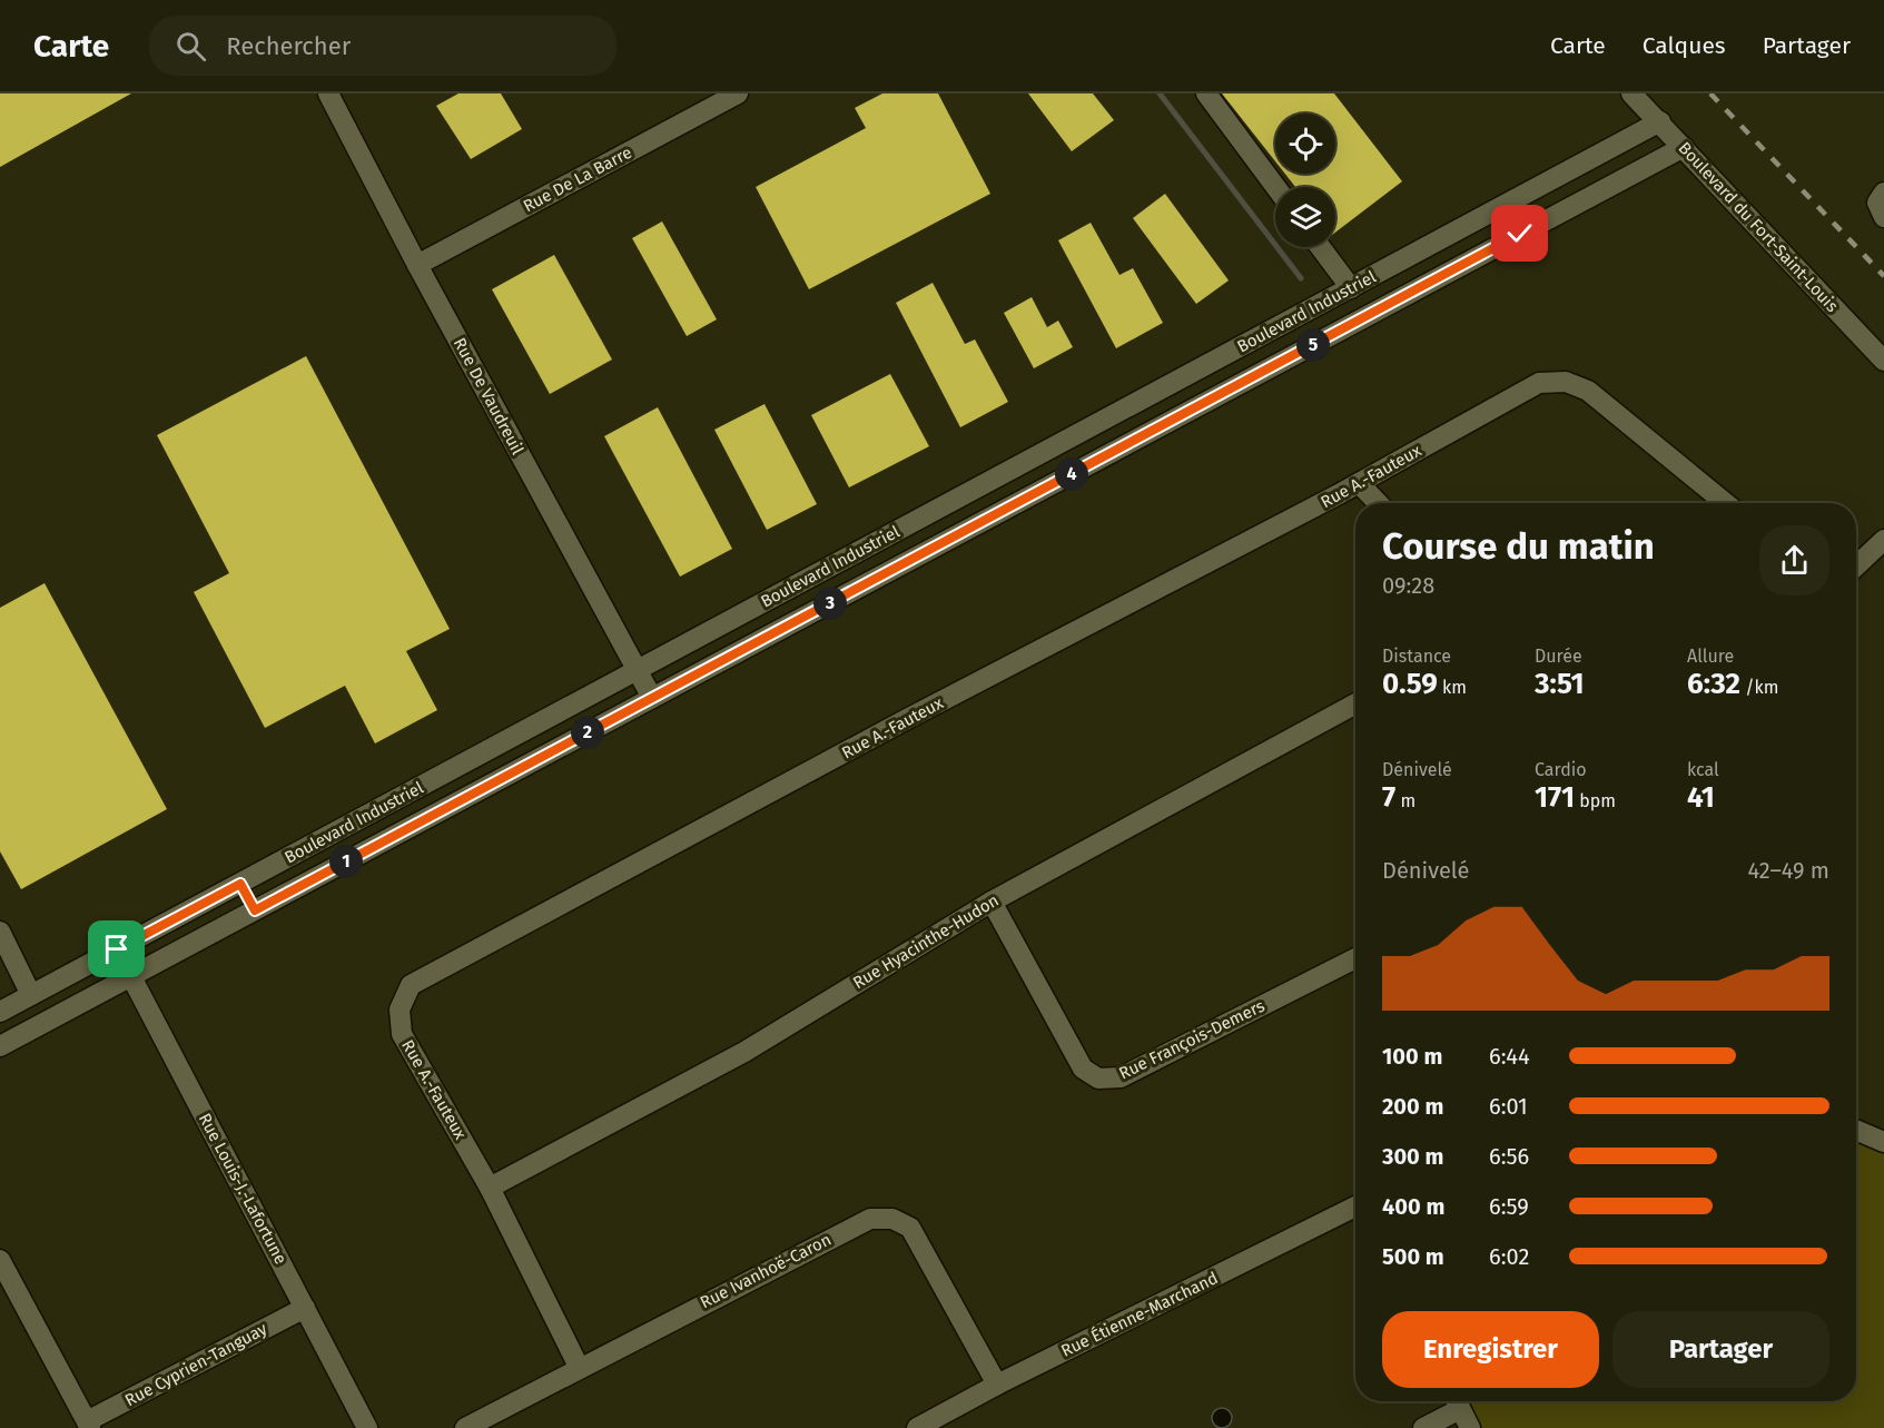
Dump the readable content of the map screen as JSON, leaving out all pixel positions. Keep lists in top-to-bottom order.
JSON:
{
  "streets": {
    "street": [
      "Rue De La Barre",
      "Boulevard du Fort-Saint-Louis",
      "Boulevard Industriel",
      "Rue De Vaudreuil",
      "Rue A.-Fauteux",
      "Rue Hyacinthe-Hudon",
      "Rue François-Demers",
      "Rue Louis-J.-Lafortune",
      "Rue Ivanhoë-Caron",
      "Rue Étienne-Marchand",
      "Rue Cyprien-Tanguay"
    ]
  },
  "crossings": [
    ["Rue De La Barre", "Rue De Vaudreuil"],
    ["Boulevard du Fort-Saint-Louis", "Boulevard Industriel"],
    ["Boulevard Industriel", "Rue De Vaudreuil"],
    ["Boulevard Industriel", "Rue Louis-J.-Lafortune"],
    ["Rue A.-Fauteux", "Rue Hyacinthe-Hudon"],
    ["Rue A.-Fauteux", "Rue Ivanhoë-Caron"],
    ["Rue Hyacinthe-Hudon", "Rue François-Demers"],
    ["Rue Louis-J.-Lafortune", "Rue Cyprien-Tanguay"],
    ["Rue Ivanhoë-Caron", "Rue Étienne-Marchand"]
  ],
  "page": {
    "header": "Carte",
    "search": "Rechercher",
    "nav": ["Carte", "Calques", "Partager"],
    "pins": [
      "5",
      "4",
      "3",
      "2",
      "1"
    ],
    "heading": ["Course du matin", "09:28"],
    "stats": [
      ["Distance", "0.59 km"],
      ["Durée", "3:51"],
      ["Allure", "6:32 /km"],
      ["Dénivelé", "7 m"],
      ["Cardio", "171 bpm"],
      ["kcal", "41"]
    ],
    "chart": ["Dénivelé", "42–49 m"],
    "list": [
      {
        "name": "100 m",
        "note": "6:44"
      },
      {
        "name": "200 m",
        "note": "6:01"
      },
      {
        "name": "300 m",
        "note": "6:56"
      },
      {
        "name": "400 m",
        "note": "6:59"
      },
      {
        "name": "500 m",
        "note": "6:02"
      }
    ],
    "buttons": ["Enregistrer", "Partager"]
  }
}
